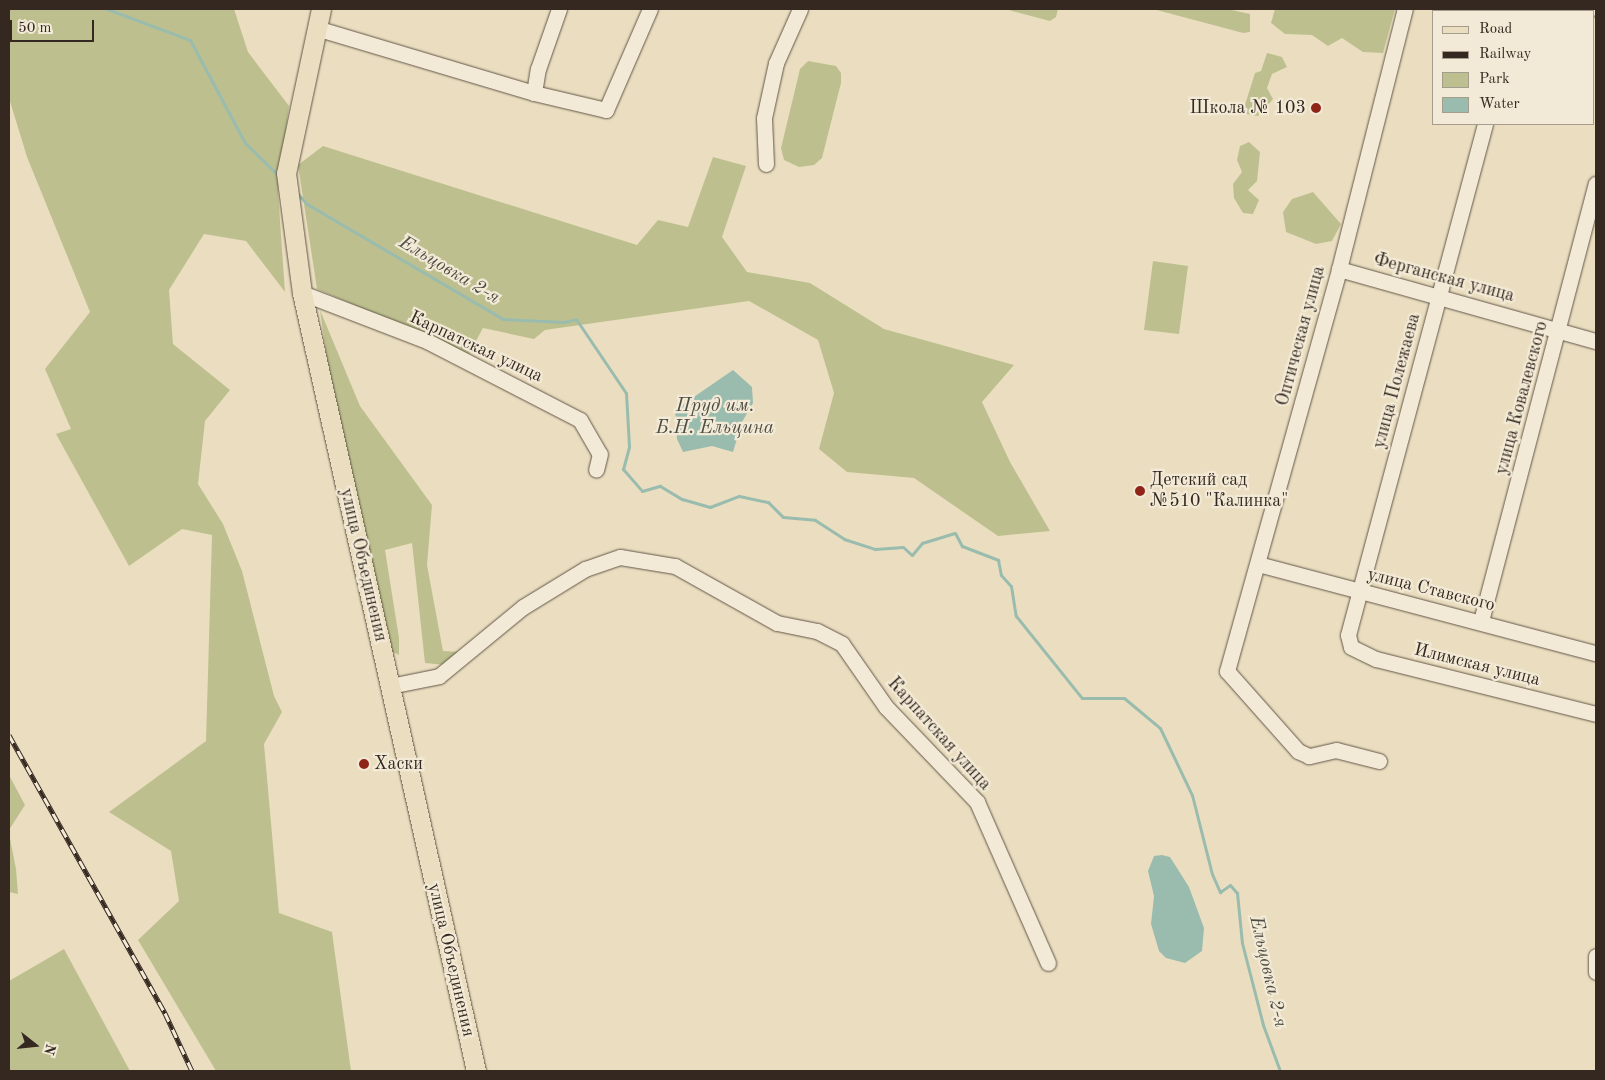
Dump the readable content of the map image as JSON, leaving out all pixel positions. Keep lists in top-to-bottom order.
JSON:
{
  "streets": {
    "main road": ["улица Объединения"],
    "street": [
      "Ферганская улица",
      "Оптическая улица",
      "Карпатская улица",
      "улица Полежаева",
      "улица Ковалевского",
      "улица Ставского",
      "Илимская улица"
    ]
  },
  "crossings": [
    ["Ферганская улица", "Оптическая улица"],
    ["Ферганская улица", "улица Полежаева"],
    ["Ферганская улица", "улица Ковалевского"],
    ["Оптическая улица", "улица Ставского"],
    ["Карпатская улица", "улица Объединения"],
    ["улица Полежаева", "улица Ставского"],
    ["улица Полежаева", "Илимская улица"],
    ["улица Ковалевского", "улица Ставского"]
  ],
  "water": ["Ельцовка 2-я", "Пруд им. Б.Н. Ельцина"],
  "places": ["Школа № 103", "Детский сад №510 \"Калинка\"", "Хаски"],
  "legend": [
    "Road",
    "Railway",
    "Park",
    "Water"
  ],
  "scale_bar": "50 m",
  "north": "right"
}
